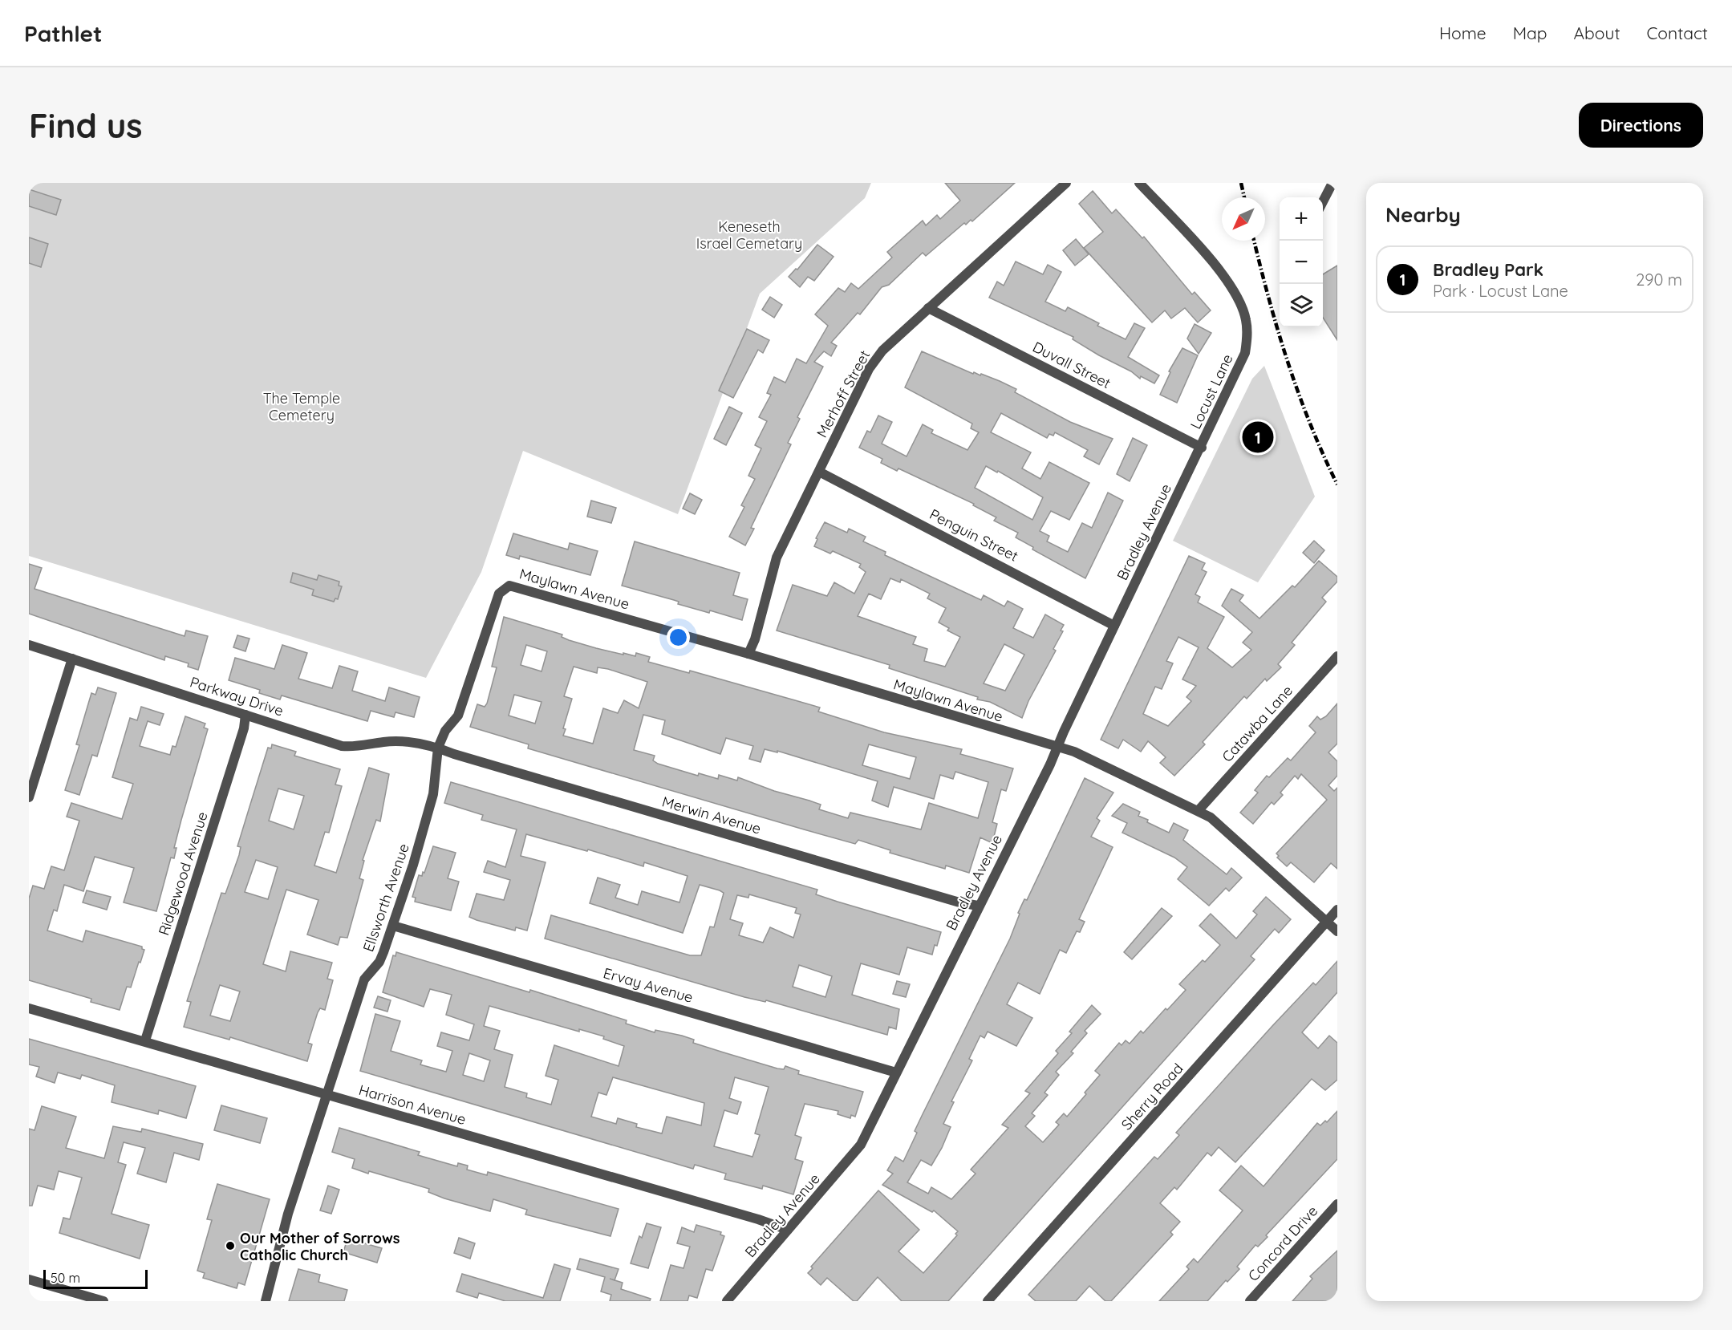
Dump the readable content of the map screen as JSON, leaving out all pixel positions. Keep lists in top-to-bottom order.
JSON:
{
  "streets": {
    "street": [
      "Duvall Street",
      "Locust Lane",
      "Merhoff Street",
      "Bradley Avenue",
      "Penguin Street",
      "Maylawn Avenue",
      "Parkway Drive",
      "Catawba Lane",
      "Merwin Avenue",
      "Ridgewood Avenue",
      "Ellsworth Avenue",
      "Ervay Avenue",
      "Sherry Road",
      "Harrison Avenue",
      "Concord Drive"
    ]
  },
  "crossings": [
    ["Duvall Street", "Locust Lane"],
    ["Duvall Street", "Merhoff Street"],
    ["Duvall Street", "Bradley Avenue"],
    ["Locust Lane", "Bradley Avenue"],
    ["Merhoff Street", "Penguin Street"],
    ["Merhoff Street", "Maylawn Avenue"],
    ["Bradley Avenue", "Penguin Street"],
    ["Bradley Avenue", "Maylawn Avenue"],
    ["Bradley Avenue", "Merwin Avenue"],
    ["Bradley Avenue", "Ervay Avenue"],
    ["Bradley Avenue", "Harrison Avenue"],
    ["Maylawn Avenue", "Catawba Lane"],
    ["Maylawn Avenue", "Ellsworth Avenue"],
    ["Maylawn Avenue", "Sherry Road"],
    ["Parkway Drive", "Merwin Avenue"],
    ["Parkway Drive", "Ridgewood Avenue"],
    ["Parkway Drive", "Ellsworth Avenue"],
    ["Merwin Avenue", "Ellsworth Avenue"],
    ["Ridgewood Avenue", "Harrison Avenue"],
    ["Ellsworth Avenue", "Ervay Avenue"],
    ["Ellsworth Avenue", "Harrison Avenue"]
  ],
  "parks": ["Keneseth Israel Cemetary", "The Temple Cemetery"],
  "places": ["Our Mother of Sorrows Catholic Church"],
  "scale_bar": "50 m",
  "north": "bottom left",
  "page": {
    "header": "Pathlet",
    "nav": [
      "Home",
      "Map",
      "About",
      "Contact"
    ],
    "buttons": "Directions",
    "title": "Find us",
    "heading": "Nearby",
    "map_buttons": ["+", "−"],
    "list": [
      {
        "mark": "1",
        "name": "Bradley Park",
        "note": "Park · Locust Lane",
        "value": "290 m"
      }
    ],
    "pins": "1",
    "scale": "50 m"
  }
}
